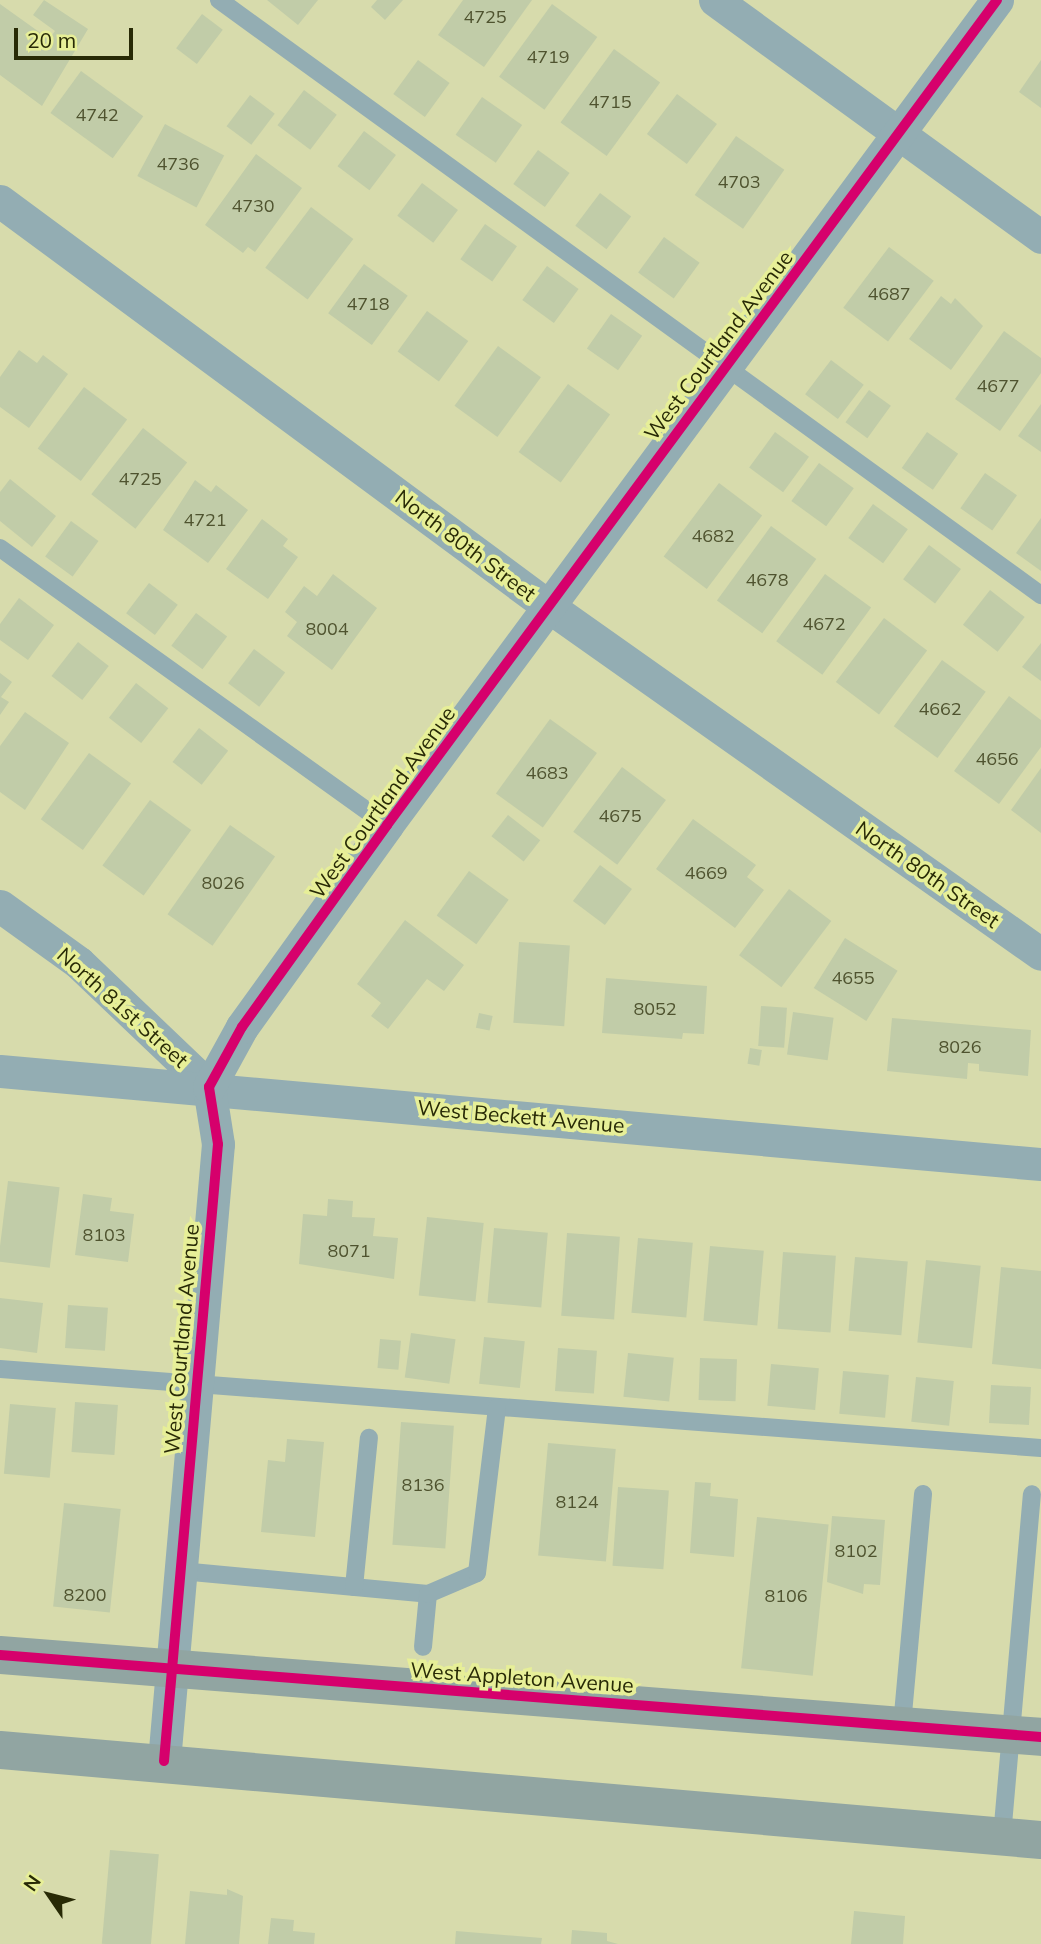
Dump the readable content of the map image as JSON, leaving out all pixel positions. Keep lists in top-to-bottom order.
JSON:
{
  "streets": {
    "main road": ["West Appleton Avenue"],
    "street": [
      "West Courtland Avenue",
      "North 80th Street",
      "North 81st Street",
      "West Beckett Avenue"
    ]
  },
  "crossings": [
    ["West Courtland Avenue", "North 80th Street"],
    ["West Courtland Avenue", "North 81st Street"],
    ["West Courtland Avenue", "West Beckett Avenue"],
    ["West Courtland Avenue", "West Appleton Avenue"],
    ["North 81st Street", "West Beckett Avenue"]
  ],
  "house_numbers": [
    "4725",
    "4719",
    "4715",
    "4742",
    "4736",
    "4703",
    "4730",
    "4687",
    "4718",
    "4677",
    "4725",
    "4721",
    "4682",
    "4678",
    "4672",
    "8004",
    "4662",
    "4656",
    "4683",
    "4675",
    "4669",
    "8026",
    "4655",
    "8052",
    "8026",
    "8103",
    "8071",
    "8136",
    "8124",
    "8102",
    "8200",
    "8106"
  ],
  "scale_bar": "20 m",
  "north": "top left"
}
